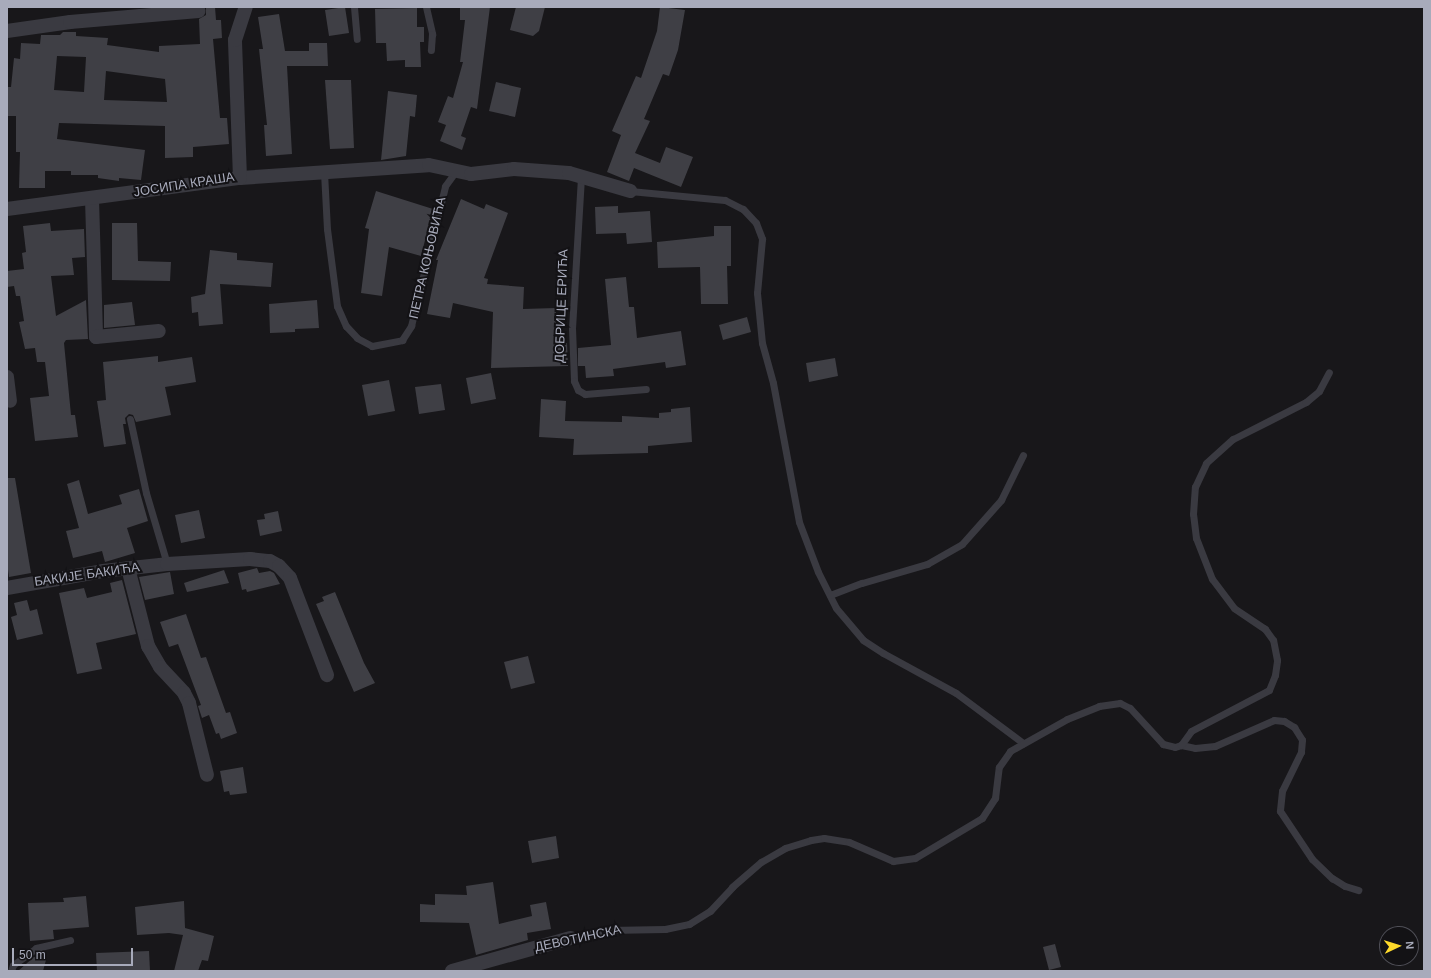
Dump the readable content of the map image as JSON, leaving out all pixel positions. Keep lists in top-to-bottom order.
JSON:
{
  "streets": {
    "street": ["ЈОСИПА КРАША", "БАКИЈЕ БАКИЋА", "ДЕВОТИНСКА"],
    "lane": ["ПЕТРА КОЊОВИЋА", "ДОБРИЦЕ ЕРИЋА"]
  },
  "scale_bar": "50 m",
  "north": "right"
}
